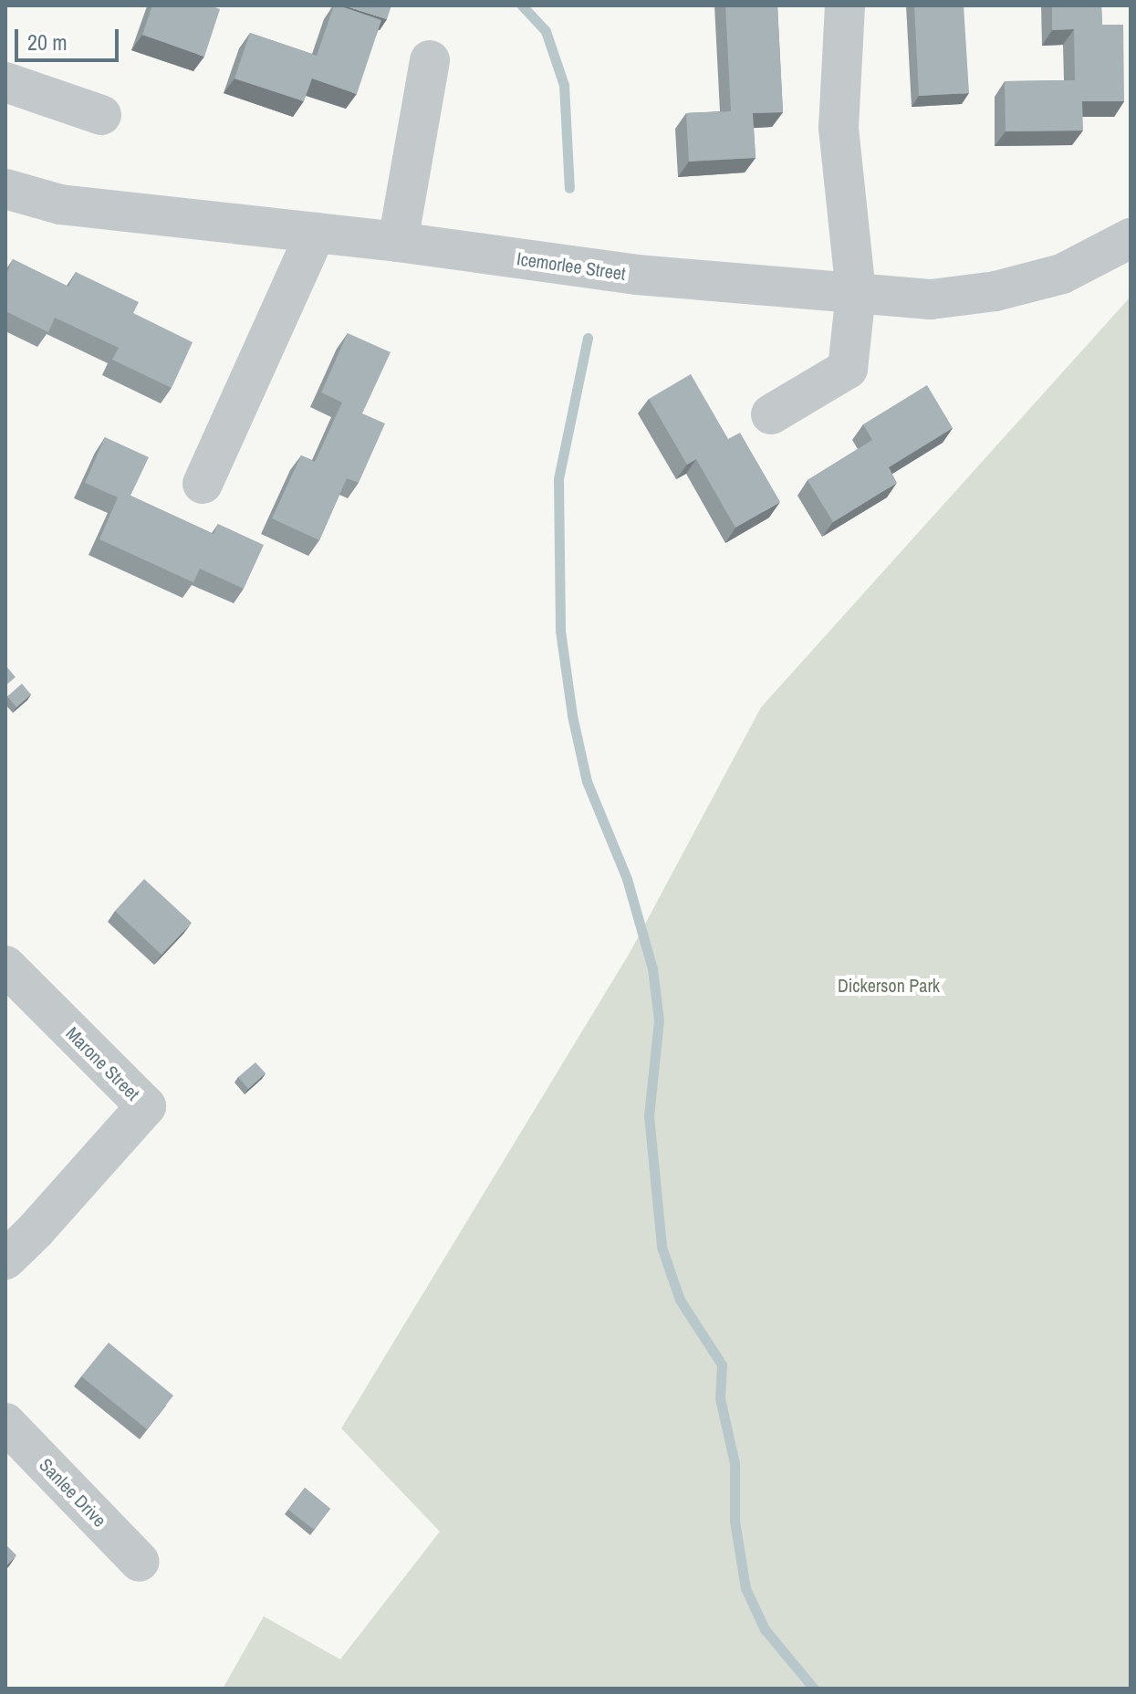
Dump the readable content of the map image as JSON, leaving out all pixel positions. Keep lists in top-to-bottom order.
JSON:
{
  "streets": {
    "street": ["Icemorlee Street", "Marone Street", "Sanlee Drive"]
  },
  "parks": ["Dickerson Park"],
  "scale_bar": "20 m"
}
